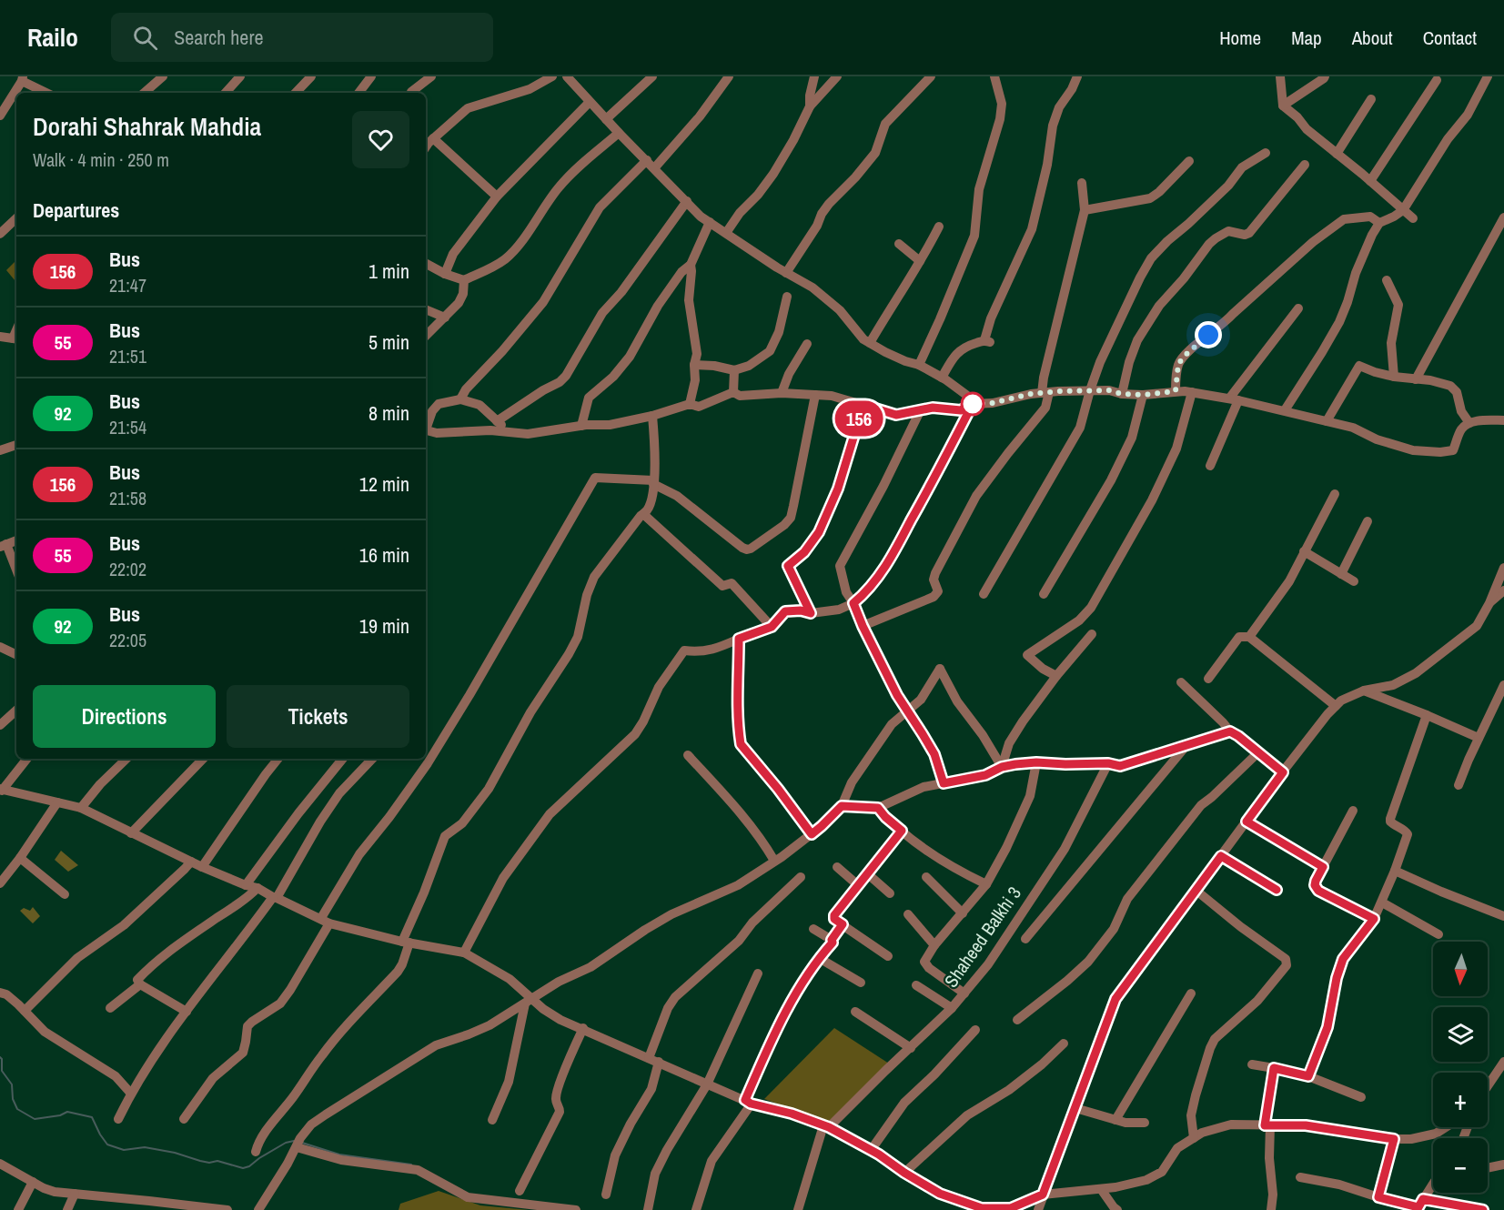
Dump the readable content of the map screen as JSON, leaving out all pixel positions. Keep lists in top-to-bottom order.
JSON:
{
  "streets": {
    "street": ["Shaheed Balkhi 3"]
  },
  "lines": ["bus line 156"],
  "north": "bottom",
  "page": {
    "header": "Railo",
    "search": "Search here",
    "nav": [
      "Home",
      "Map",
      "About",
      "Contact"
    ],
    "on_map": "156",
    "heading": [
      ["Dorahi Shahrak Mahdia", "Walk · 4 min · 250 m"],
      "Departures"
    ],
    "list": [
      {
        "mark": "156",
        "name": "Bus",
        "note": "21:47",
        "value": "1 min"
      },
      {
        "mark": "55",
        "name": "Bus",
        "note": "21:51",
        "value": "5 min"
      },
      {
        "mark": "92",
        "name": "Bus",
        "note": "21:54",
        "value": "8 min"
      },
      {
        "mark": "156",
        "name": "Bus",
        "note": "21:58",
        "value": "12 min"
      },
      {
        "mark": "55",
        "name": "Bus",
        "note": "22:02",
        "value": "16 min"
      },
      {
        "mark": "92",
        "name": "Bus",
        "note": "22:05",
        "value": "19 min"
      }
    ],
    "buttons": ["Directions", "Tickets"],
    "map_buttons": ["+", "−"]
  }
}
